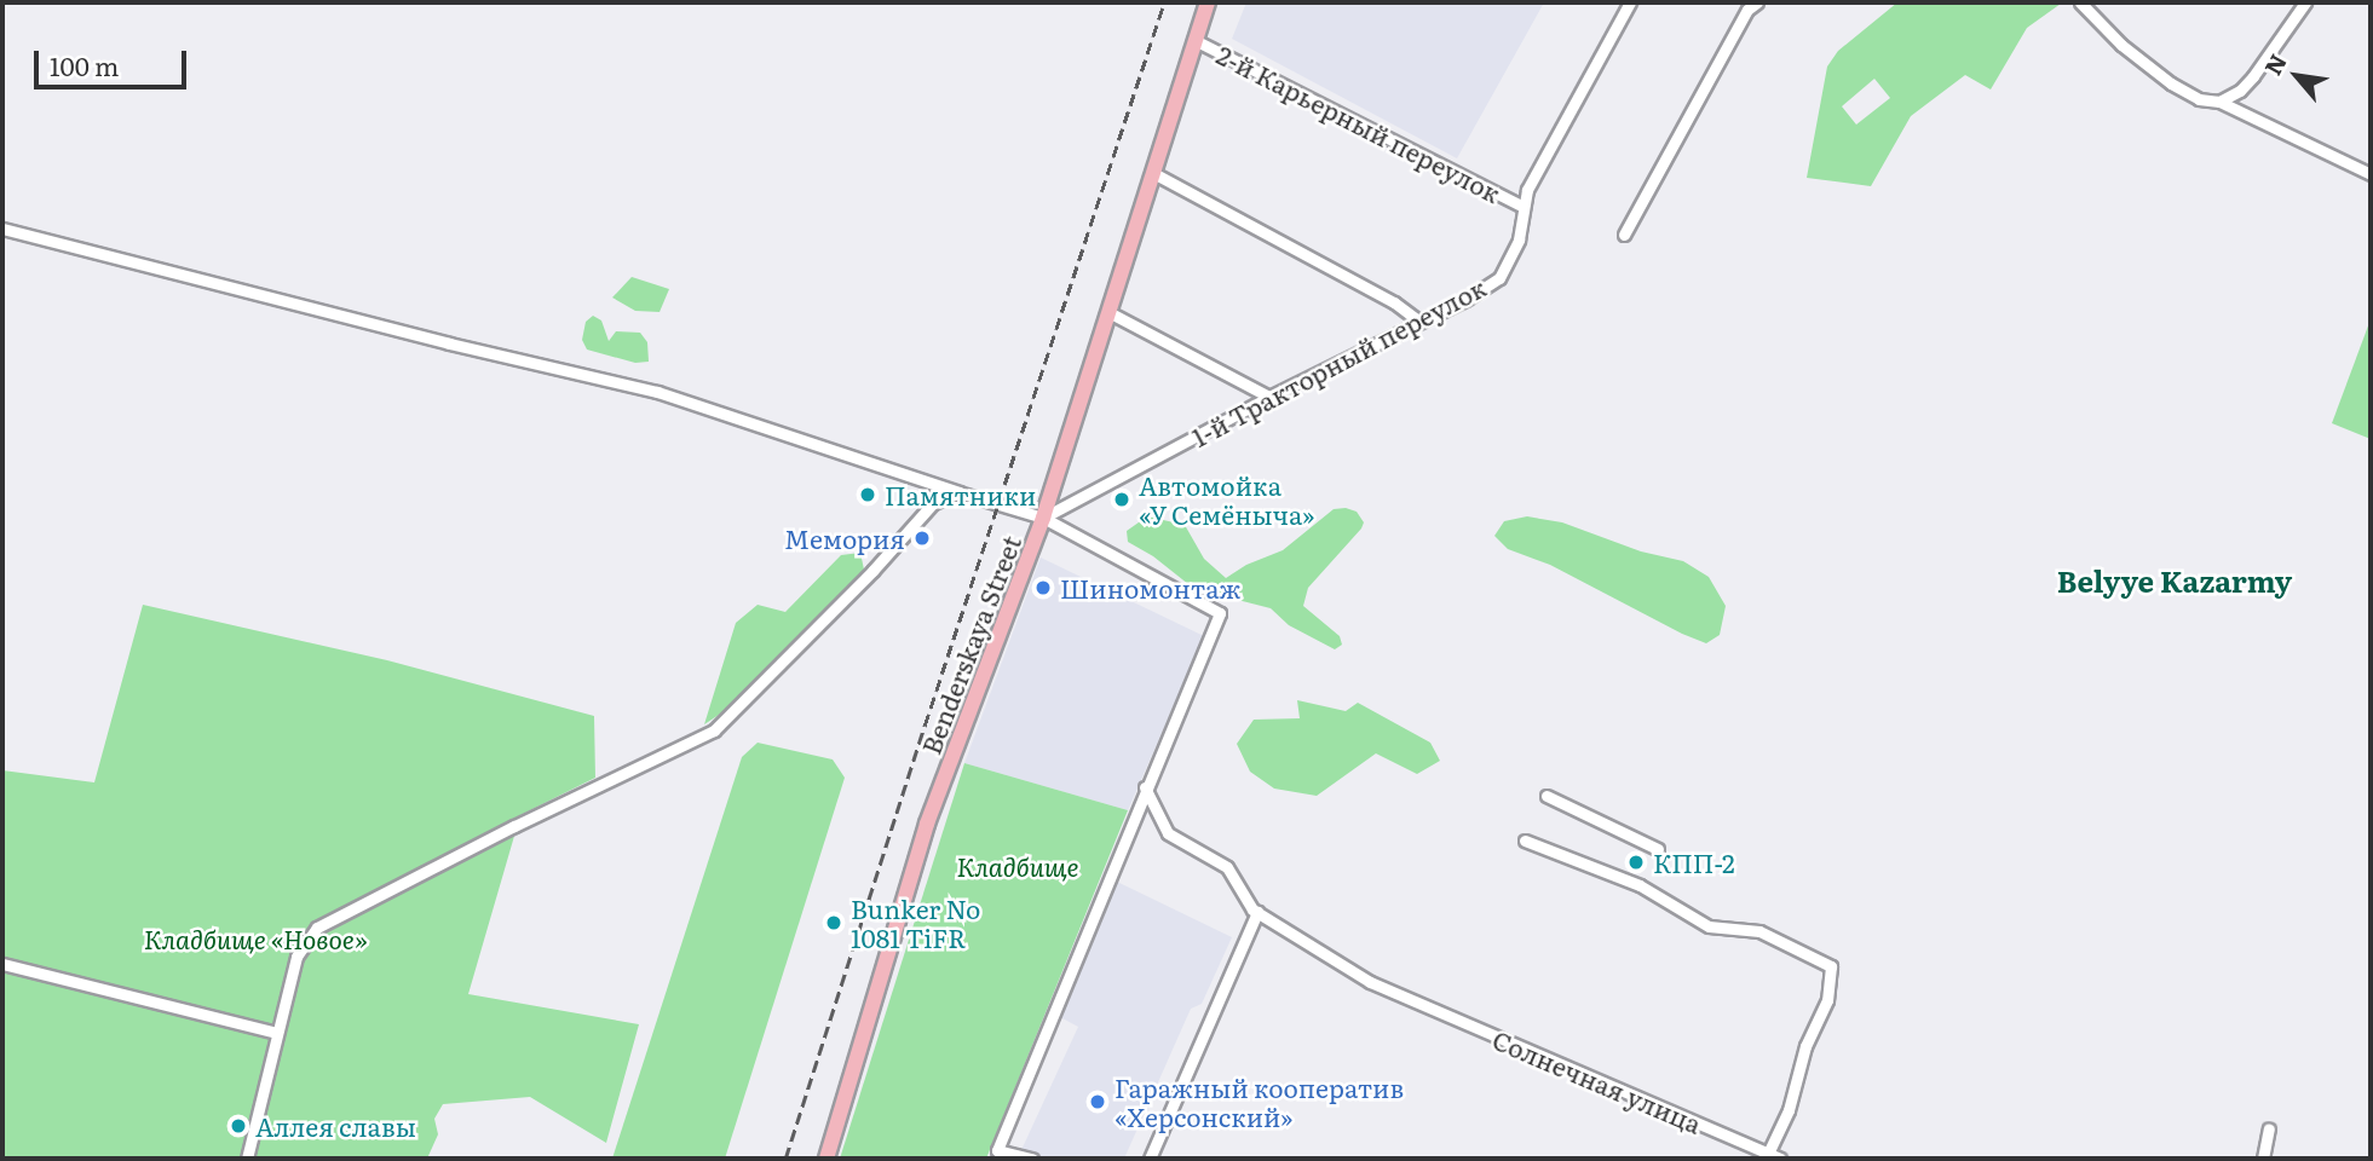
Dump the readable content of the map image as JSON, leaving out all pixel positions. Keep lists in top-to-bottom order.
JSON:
{
  "streets": {
    "main road": ["Benderskaya Street"],
    "street": ["2-й Карьерный переулок", "1-й Тракторный переулок", "Солнечная улица"]
  },
  "crossings": [
    ["2-й Карьерный переулок", "1-й Тракторный переулок"],
    ["2-й Карьерный переулок", "Benderskaya Street"],
    ["1-й Тракторный переулок", "Benderskaya Street"]
  ],
  "districts": ["Belyye Kazarmy"],
  "parks": ["Кладбище", "Кладбище «Новое»"],
  "places": [
    "Памятники",
    "Автомойка «У Семёныча»",
    "Мемория",
    "Шиномонтаж",
    "КПП-2",
    "Bunker No 1081 TiFR",
    "Гаражный кооператив «Херсонский»",
    "Аллея славы"
  ],
  "scale_bar": "100 m",
  "north": "top left"
}
